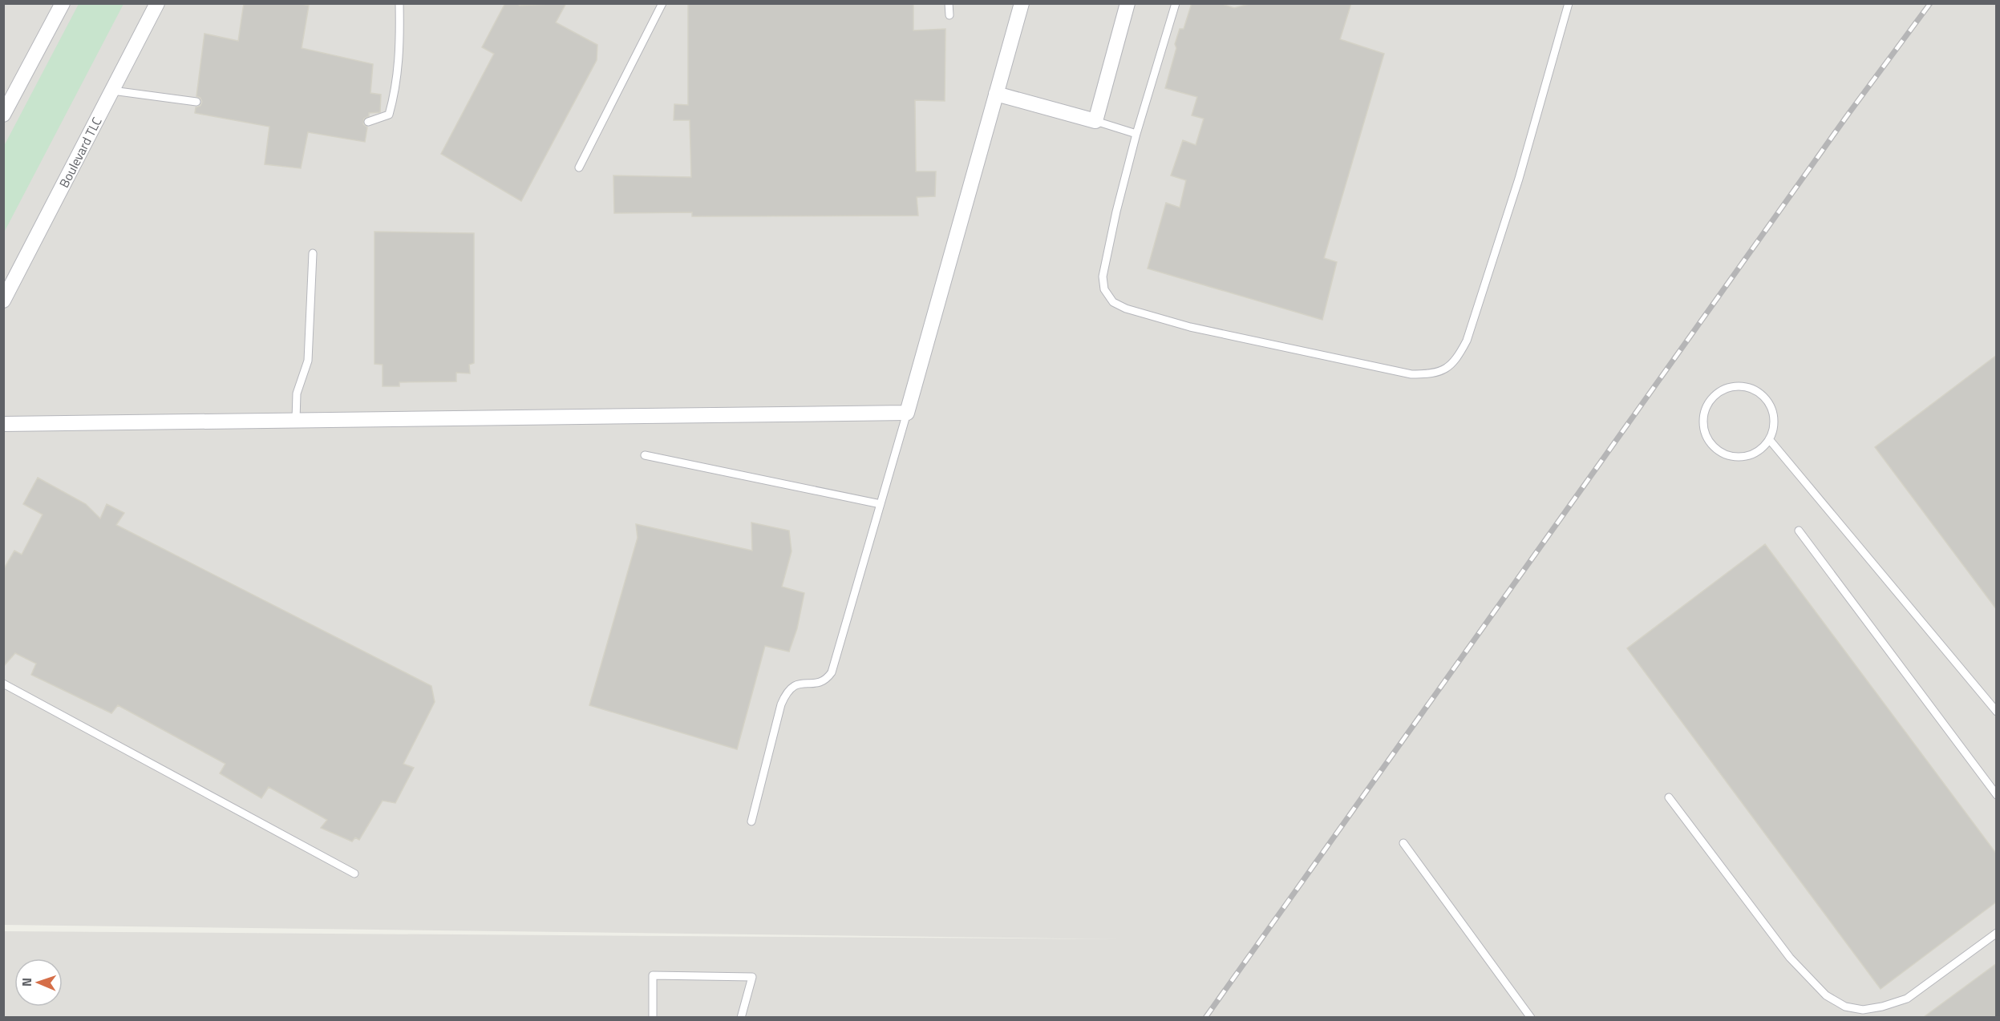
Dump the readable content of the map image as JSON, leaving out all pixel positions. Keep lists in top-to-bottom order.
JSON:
{
  "streets": {
    "street": ["Boulevard TLC"]
  },
  "north": "left"
}
